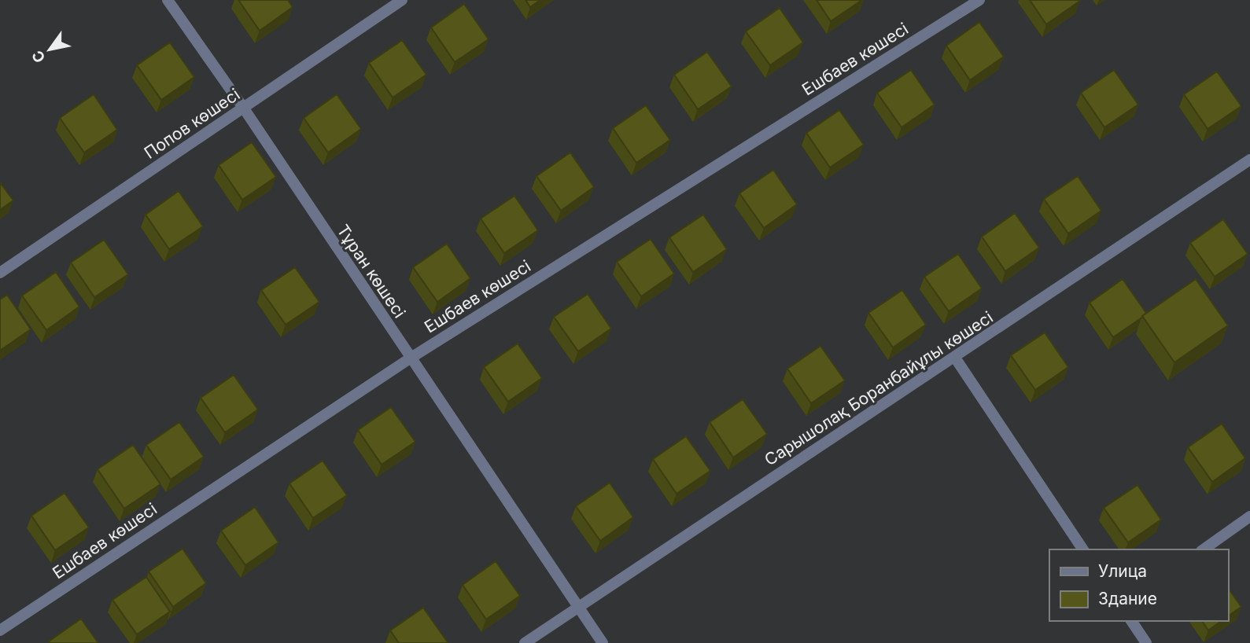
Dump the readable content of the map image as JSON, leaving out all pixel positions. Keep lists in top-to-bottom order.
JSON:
{
  "streets": {
    "street": [
      "Ешбаев көшесі",
      "Попов көшесі",
      "Тұран көшесі",
      "Сарышолақ Боранбайұлы көшесі"
    ]
  },
  "crossings": [
    ["Ешбаев көшесі", "Тұран көшесі"],
    ["Попов көшесі", "Тұран көшесі"],
    ["Тұран көшесі", "Сарышолақ Боранбайұлы көшесі"]
  ],
  "legend": ["Улица", "Здание"],
  "north": "bottom left"
}
